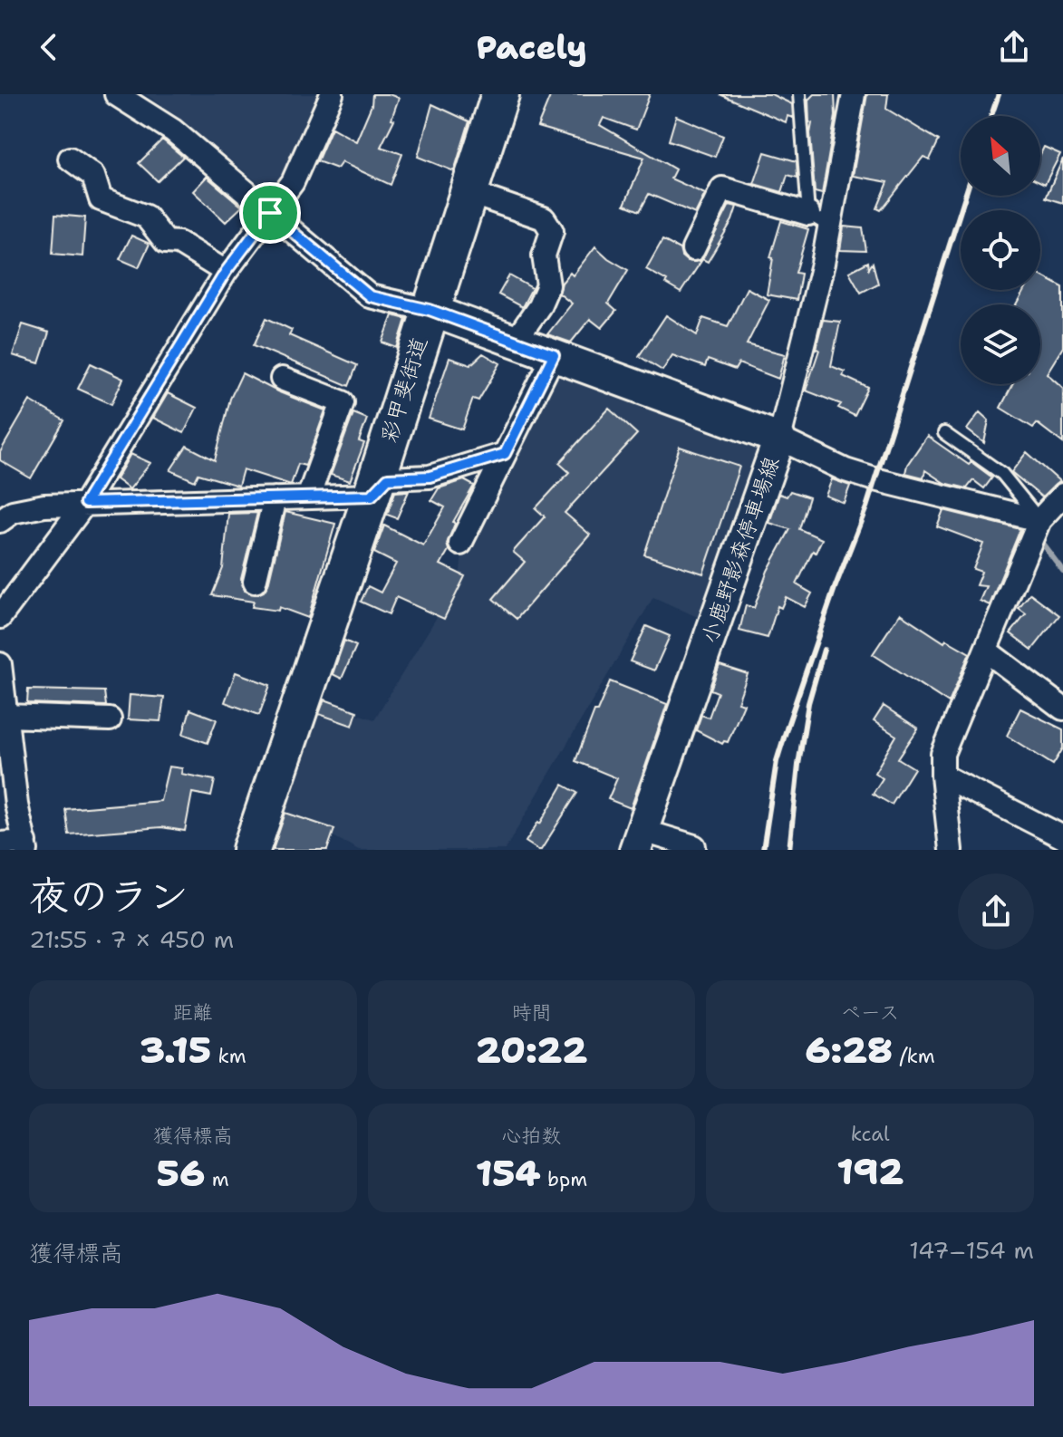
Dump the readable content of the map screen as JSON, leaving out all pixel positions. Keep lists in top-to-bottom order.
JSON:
{
  "streets": {
    "highway": ["彩甲斐街道"],
    "main road": ["小鹿野影森停車場線"]
  },
  "crossings": [
    ["彩甲斐街道", "小鹿野影森停車場線"]
  ],
  "north": "top left",
  "page": {
    "header": "Pacely",
    "heading": ["夜のラン", "21:55 · 7 × 450 m"],
    "stats": [
      ["距離", "3.15 km"],
      ["時間", "20:22"],
      ["ペース", "6:28 /km"],
      ["獲得標高", "56 m"],
      ["心拍数", "154 bpm"],
      ["kcal", "192"]
    ],
    "chart": ["獲得標高", "147–154 m"]
  }
}
